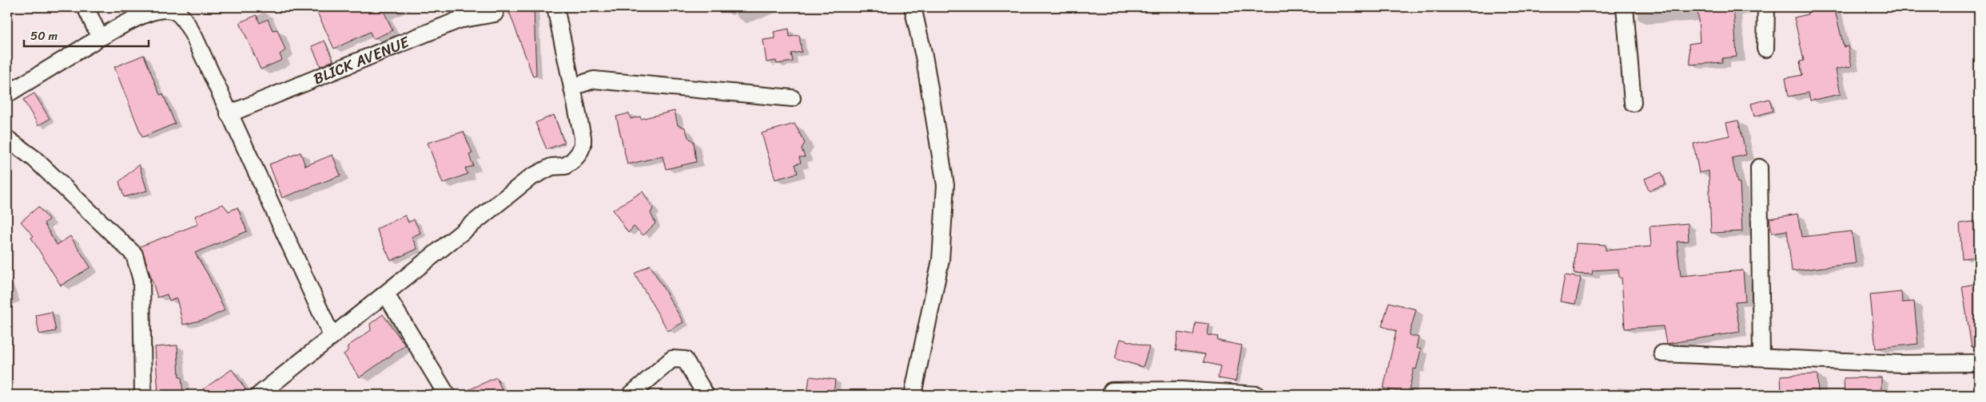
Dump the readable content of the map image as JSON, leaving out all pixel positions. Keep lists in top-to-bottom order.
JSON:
{
  "streets": {
    "street": ["BLICK AVENUE"]
  },
  "scale_bar": "50 m"
}
